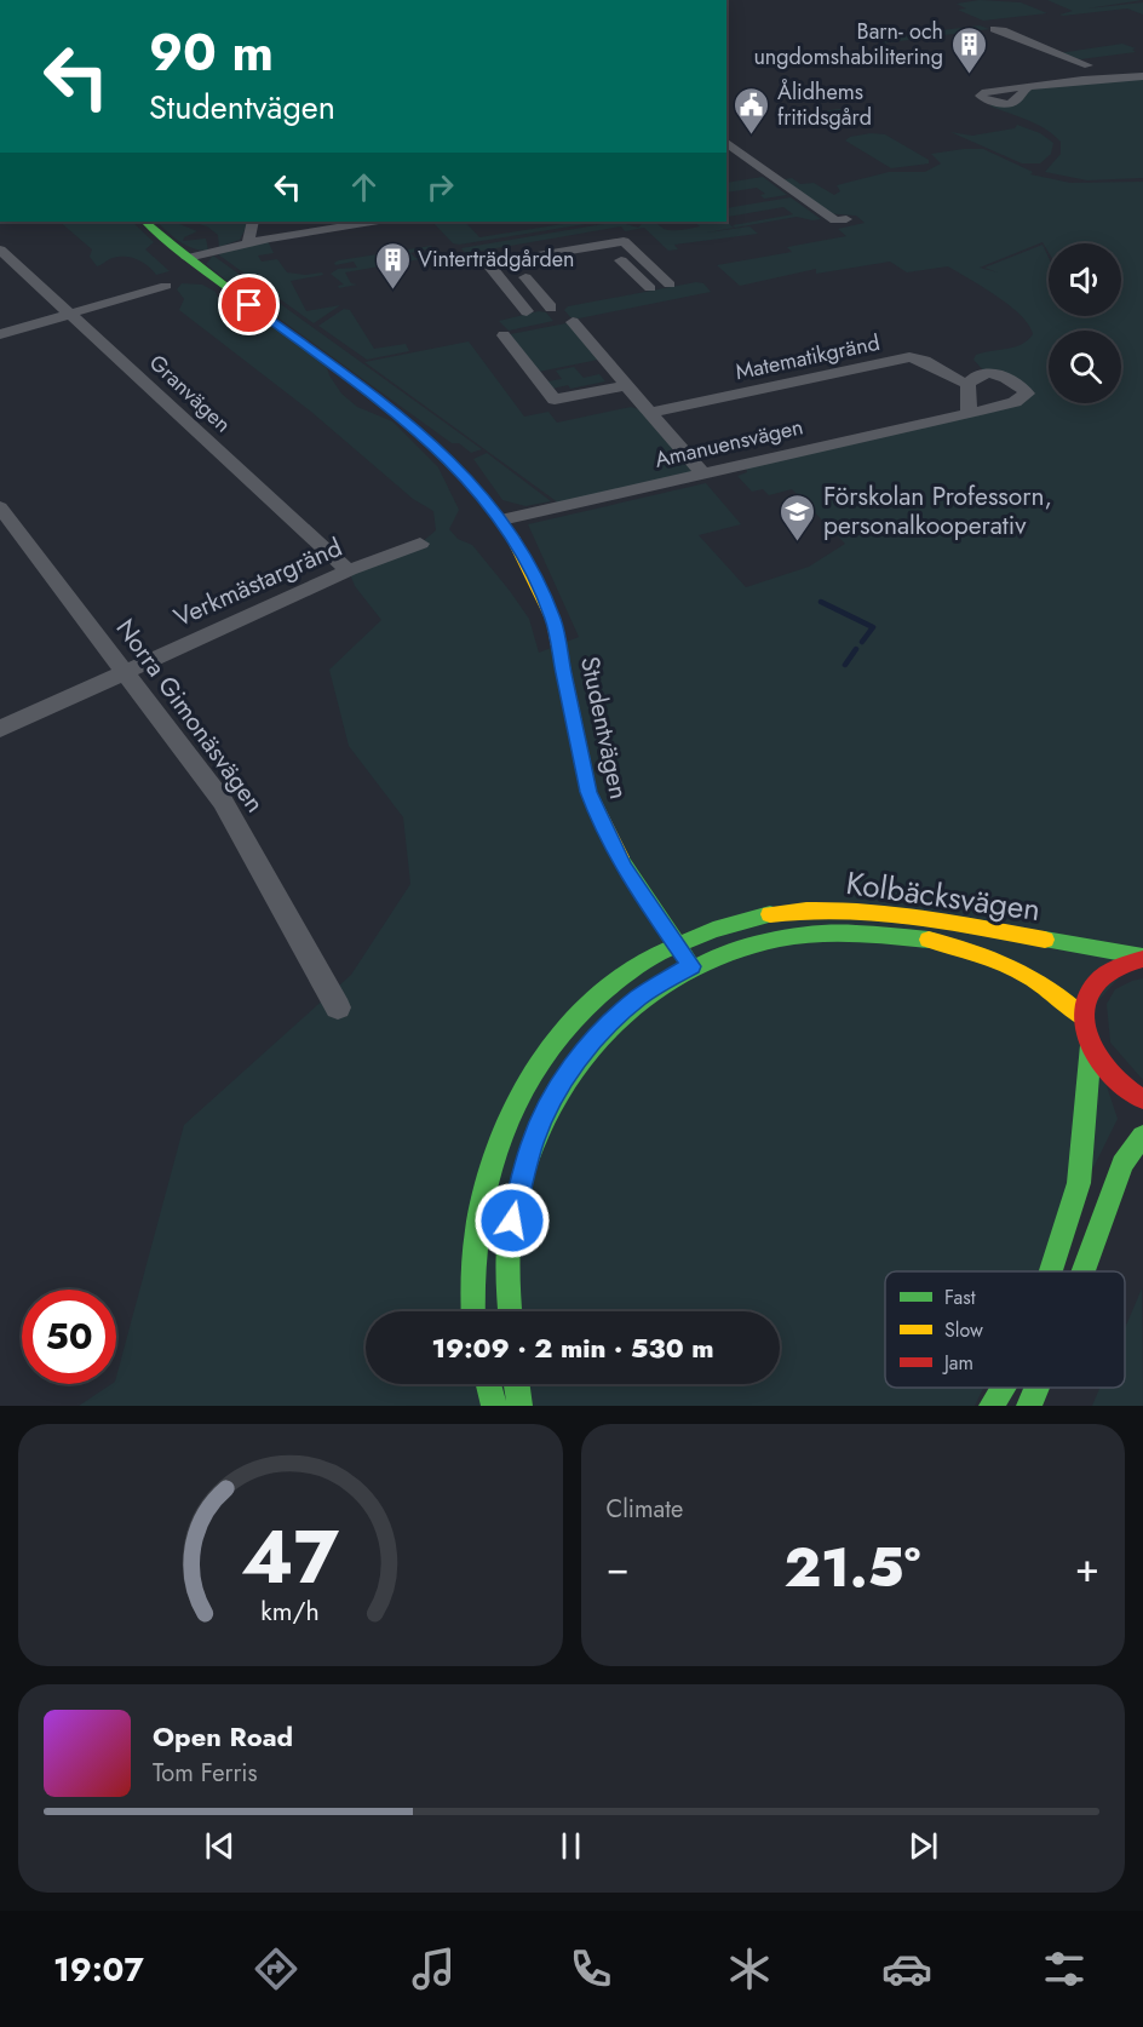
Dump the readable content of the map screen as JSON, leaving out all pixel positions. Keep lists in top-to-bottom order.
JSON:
{
  "streets": {
    "main road": ["Studentvägen", "Kolbäcksvägen"],
    "street": [
      "Matematikgränd",
      "Granvägen",
      "Amanuensvägen",
      "Verkmästargränd",
      "Norra Gimonäsvägen"
    ]
  },
  "crossings": [
    ["Matematikgränd", "Amanuensvägen"],
    ["Granvägen", "Verkmästargränd"],
    ["Amanuensvägen", "Studentvägen"],
    ["Verkmästargränd", "Norra Gimonäsvägen"],
    ["Studentvägen", "Kolbäcksvägen"]
  ],
  "places": {
    "building": ["Barn- och ungdomshabilitering", "Vinterträdgården"],
    "public building": ["Ålidhems fritidsgård"],
    "school or university": ["Förskolan Professorn, personalkooperativ"]
  },
  "legend": ["Fast", "Slow", "Jam"],
  "page": {
    "turn": ["90 m", "Studentvägen"],
    "limit": "50",
    "trip": "19:09 · 2 min · 530 m",
    "tile": "Climate",
    "heat": ["−", "21.5°", "+"],
    "song": ["Open Road", "Tom Ferris"],
    "tabs": "19:07",
    "gauge": ["47", "km/h"]
  }
}
